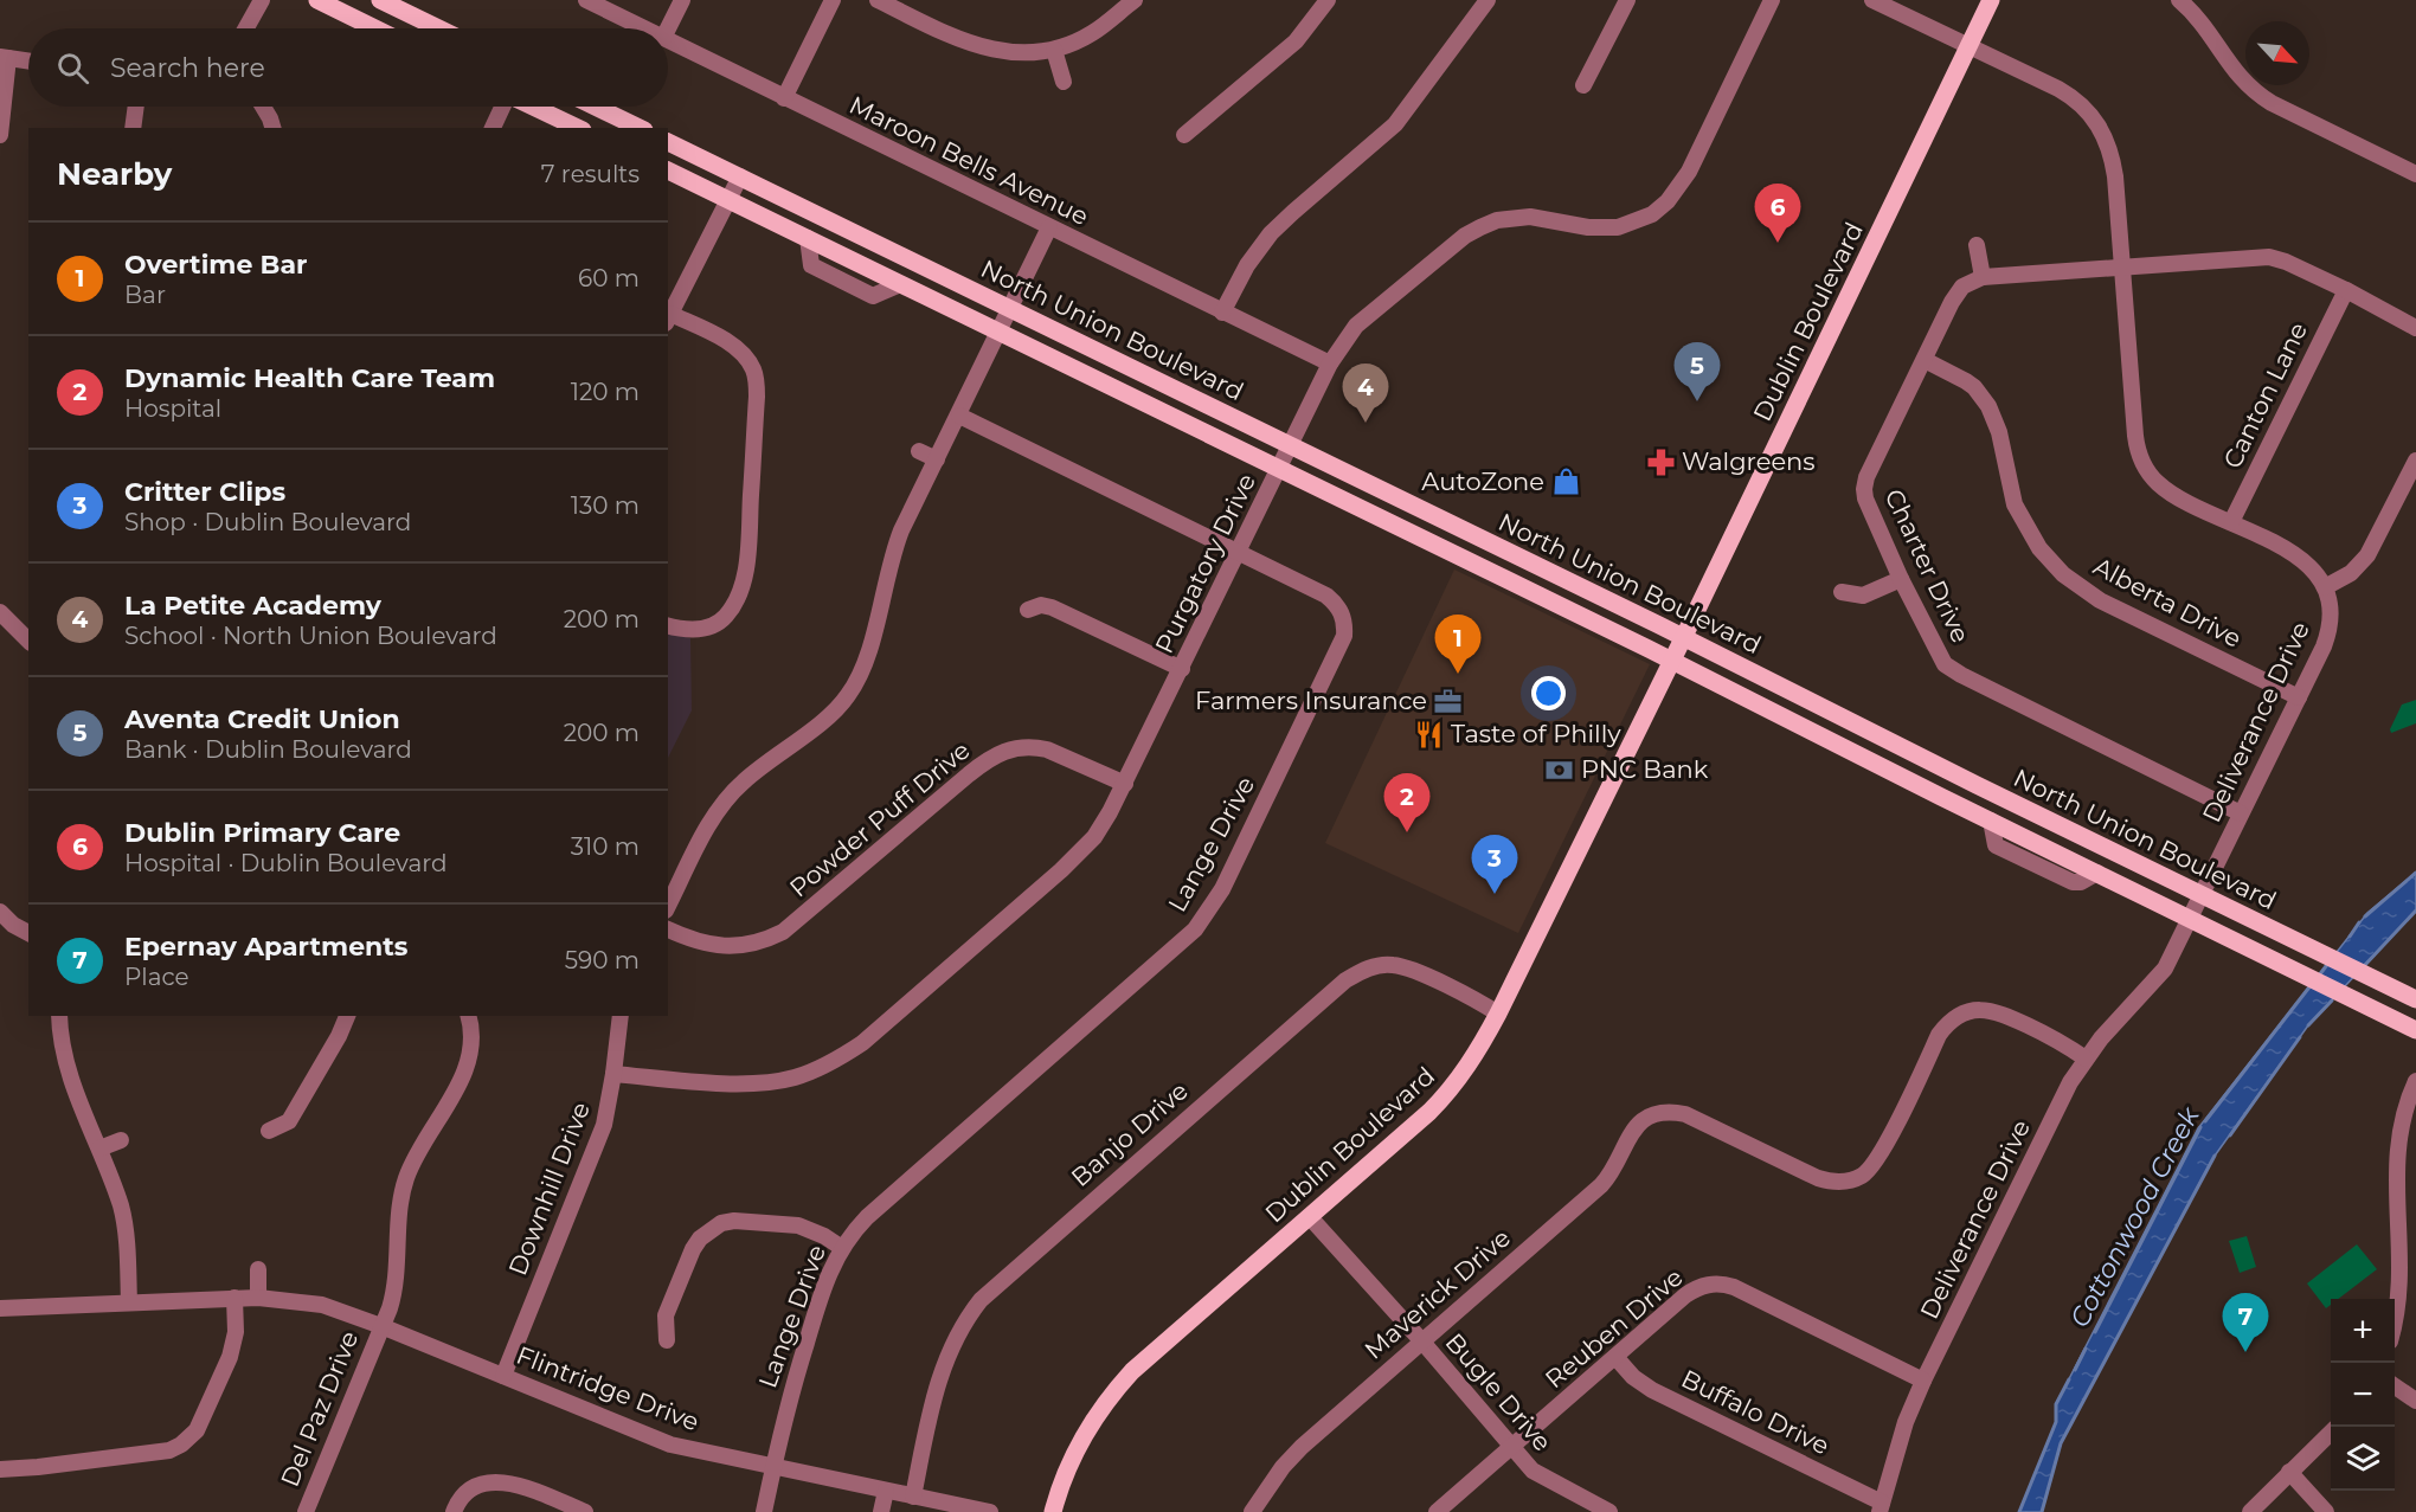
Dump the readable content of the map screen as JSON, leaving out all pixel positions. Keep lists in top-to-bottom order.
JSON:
{
  "streets": {
    "main road": ["Dublin Boulevard", "North Union Boulevard"],
    "street": [
      "Maroon Bells Avenue",
      "Canton Lane",
      "Purgatory Drive",
      "Charter Drive",
      "Alberta Drive",
      "Deliverance Drive",
      "Powder Puff Drive",
      "Lange Drive",
      "Banjo Drive",
      "Downhill Drive",
      "Maverick Drive",
      "Reuben Drive",
      "Flintridge Drive",
      "Bugle Drive",
      "Del Paz Drive",
      "Buffalo Drive"
    ]
  },
  "crossings": [
    ["Maroon Bells Avenue", "Purgatory Drive"],
    ["Dublin Boulevard", "North Union Boulevard"],
    ["Dublin Boulevard", "Banjo Drive"],
    ["Dublin Boulevard", "Bugle Drive"],
    ["North Union Boulevard", "Purgatory Drive"],
    ["North Union Boulevard", "Deliverance Drive"],
    ["Purgatory Drive", "Powder Puff Drive"],
    ["Purgatory Drive", "Lange Drive"],
    ["Purgatory Drive", "Downhill Drive"],
    ["Charter Drive", "Alberta Drive"],
    ["Charter Drive", "Deliverance Drive"],
    ["Alberta Drive", "Deliverance Drive"],
    ["Deliverance Drive", "Maverick Drive"],
    ["Deliverance Drive", "Reuben Drive"],
    ["Deliverance Drive", "Buffalo Drive"],
    ["Lange Drive", "Flintridge Drive"],
    ["Banjo Drive", "Flintridge Drive"],
    ["Downhill Drive", "Flintridge Drive"],
    ["Maverick Drive", "Bugle Drive"],
    ["Reuben Drive", "Bugle Drive"],
    ["Reuben Drive", "Buffalo Drive"],
    ["Flintridge Drive", "Del Paz Drive"]
  ],
  "water": ["Cottonwood Creek"],
  "places": {
    "pharmacy": ["Walgreens"],
    "shop": ["AutoZone"],
    "office": ["Farmers Insurance"],
    "restaurant": ["Taste of Philly"],
    "bank": ["PNC Bank"]
  },
  "north": "bottom right",
  "page": {
    "search": "Search here",
    "heading": ["Nearby", "7 results"],
    "pins": [
      "6",
      "5",
      "4",
      "1",
      "2",
      "3",
      "7"
    ],
    "list": [
      {
        "mark": "1",
        "name": "Overtime Bar",
        "note": "Bar",
        "value": "60 m"
      },
      {
        "mark": "2",
        "name": "Dynamic Health Care Team",
        "note": "Hospital",
        "value": "120 m"
      },
      {
        "mark": "3",
        "name": "Critter Clips",
        "note": "Shop · Dublin Boulevard",
        "value": "130 m"
      },
      {
        "mark": "4",
        "name": "La Petite Academy",
        "note": "School · North Union Boulevard",
        "value": "200 m"
      },
      {
        "mark": "5",
        "name": "Aventa Credit Union",
        "note": "Bank · Dublin Boulevard",
        "value": "200 m"
      },
      {
        "mark": "6",
        "name": "Dublin Primary Care",
        "note": "Hospital · Dublin Boulevard",
        "value": "310 m"
      },
      {
        "mark": "7",
        "name": "Epernay Apartments",
        "note": "Place",
        "value": "590 m"
      }
    ],
    "map_buttons": ["+", "−"]
  }
}
